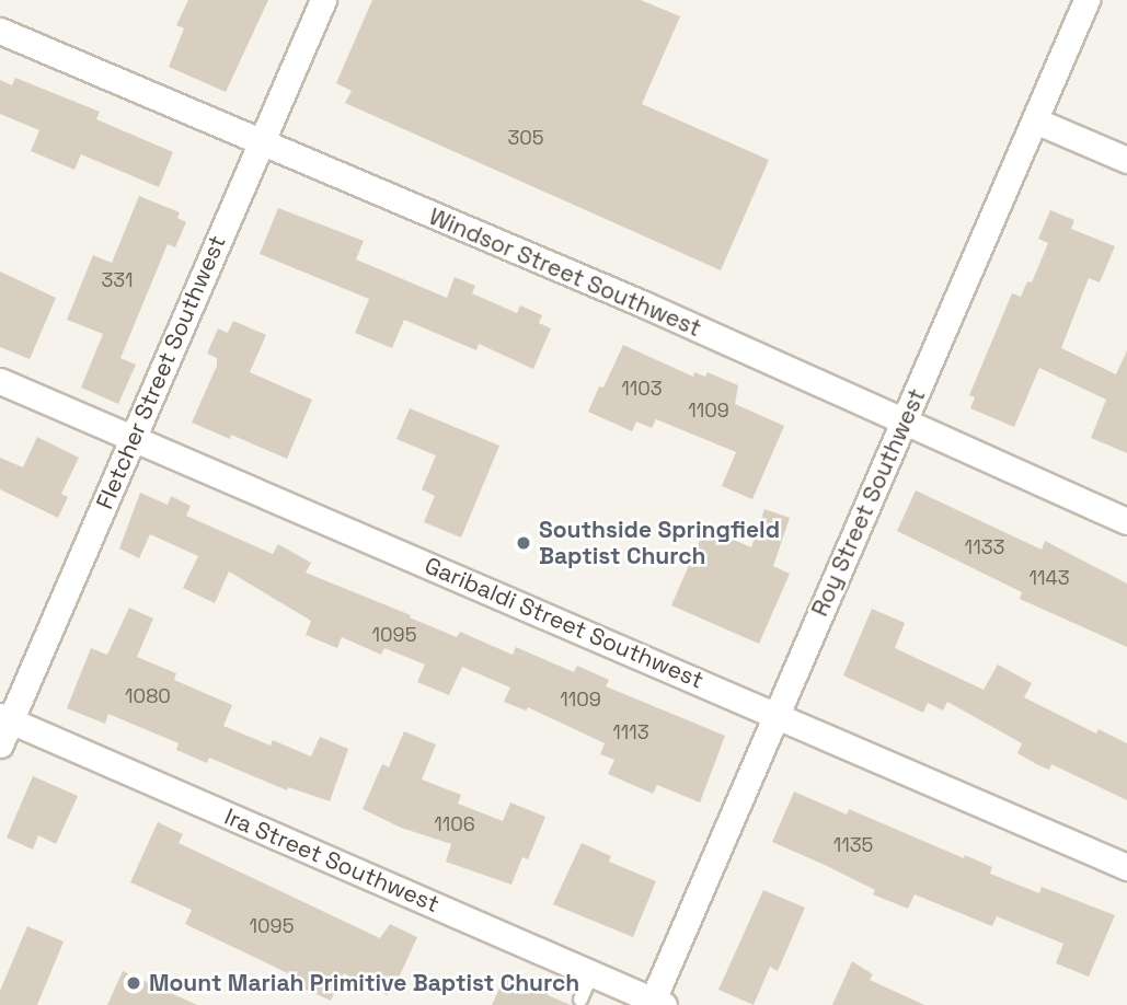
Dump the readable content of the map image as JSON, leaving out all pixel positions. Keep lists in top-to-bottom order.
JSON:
{
  "streets": {
    "street": [
      "Windsor Street Southwest",
      "Fletcher Street Southwest",
      "Roy Street Southwest",
      "Garibaldi Street Southwest",
      "Ira Street Southwest"
    ]
  },
  "crossings": [
    ["Windsor Street Southwest", "Fletcher Street Southwest"],
    ["Windsor Street Southwest", "Roy Street Southwest"],
    ["Fletcher Street Southwest", "Garibaldi Street Southwest"],
    ["Fletcher Street Southwest", "Ira Street Southwest"],
    ["Roy Street Southwest", "Garibaldi Street Southwest"],
    ["Roy Street Southwest", "Ira Street Southwest"]
  ],
  "places": ["Southside Springfield Baptist Church", "Mount Mariah Primitive Baptist Church"],
  "house_numbers": [
    "305",
    "331",
    "1103",
    "1109",
    "1133",
    "1143",
    "1095",
    "1080",
    "1109",
    "1113",
    "1106",
    "1135",
    "1095"
  ]
}
